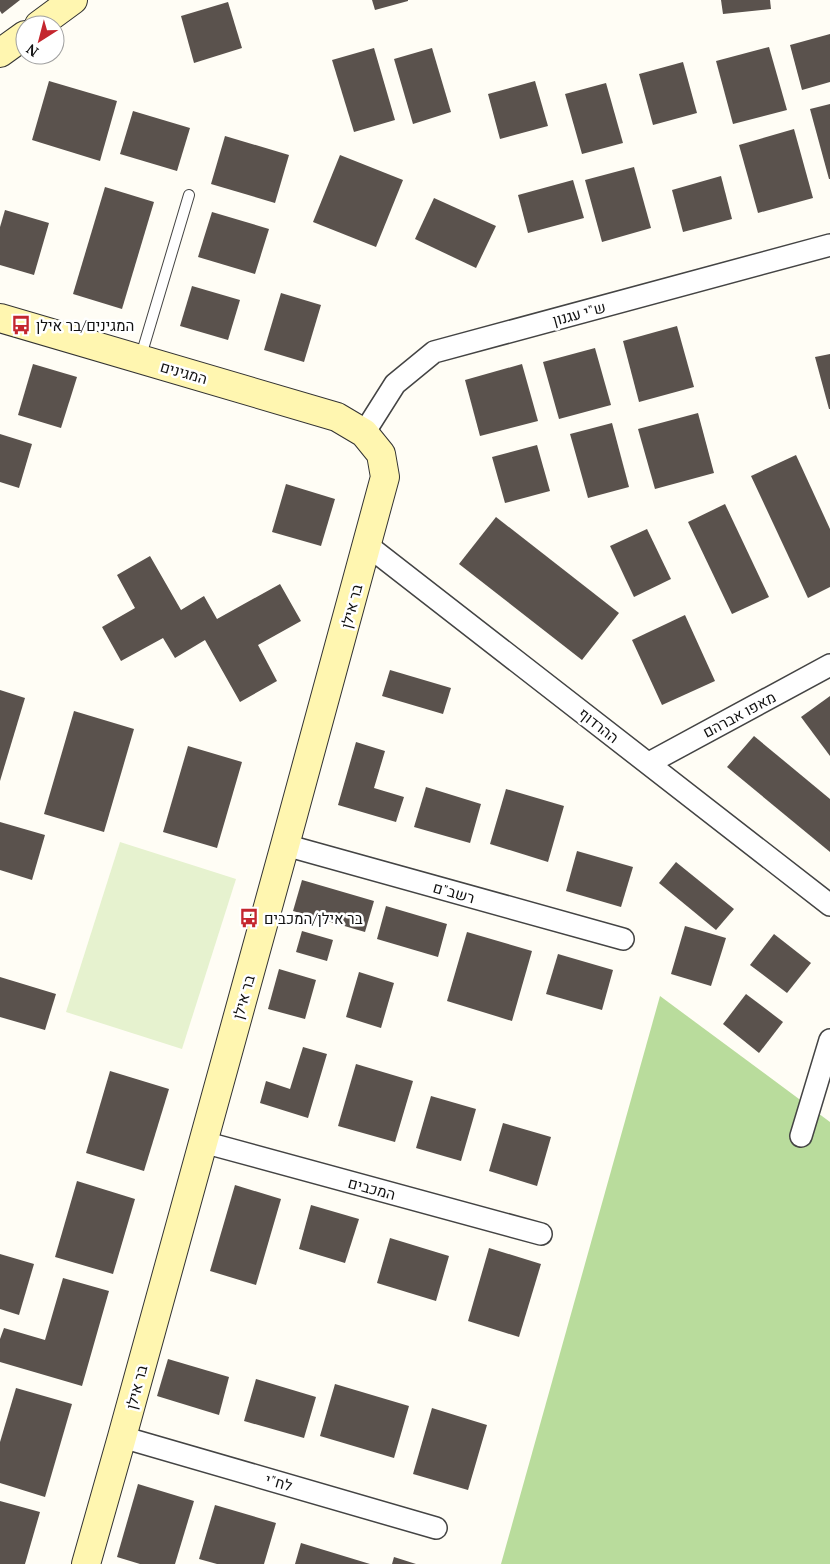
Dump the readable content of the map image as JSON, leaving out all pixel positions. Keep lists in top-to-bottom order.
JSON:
{
  "streets": {
    "street": [
      "ש\"י עגנון",
      "המגינים",
      "בר אילן",
      "מאפו אברהם",
      "ההרדוף",
      "רשב\"ם",
      "המכבים",
      "לח\"י"
    ]
  },
  "crossings": [
    ["ש\"י עגנון", "המגינים"],
    ["ש\"י עגנון", "בר אילן"],
    ["המגינים", "בר אילן"],
    ["בר אילן", "ההרדוף"],
    ["בר אילן", "רשב\"ם"],
    ["בר אילן", "המכבים"],
    ["בר אילן", "לח\"י"],
    ["מאפו אברהם", "ההרדוף"]
  ],
  "places": {
    "bus stop": ["המגינים/בר אילן", "בר אילן/המכבים"]
  },
  "north": "bottom left"
}
